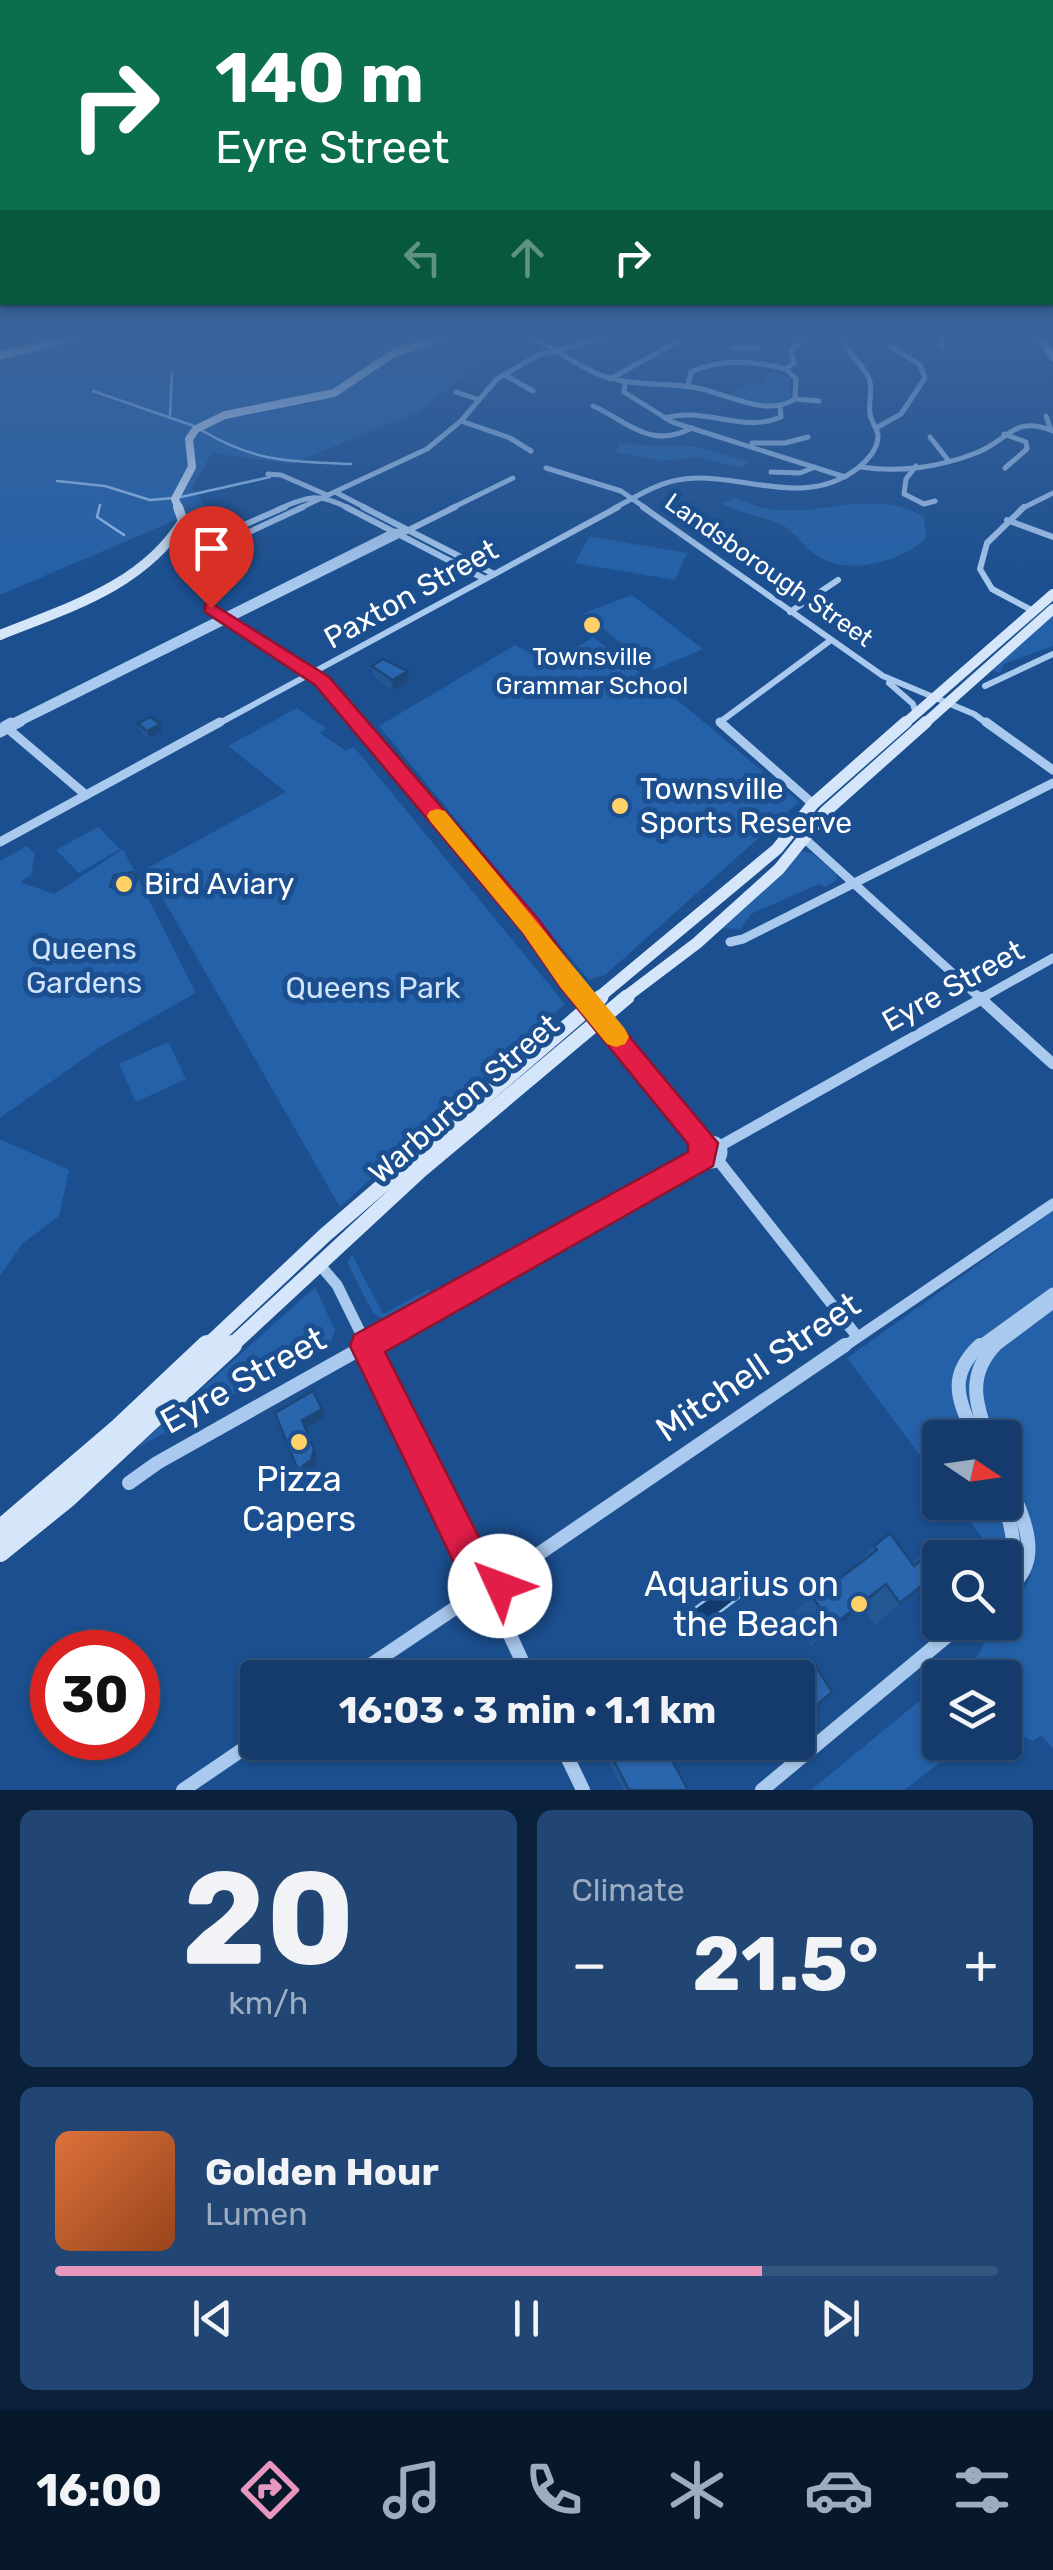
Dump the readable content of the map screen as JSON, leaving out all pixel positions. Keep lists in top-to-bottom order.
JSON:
{
  "streets": {
    "main road": ["Warburton Street"],
    "street": [
      "Landsborough Street",
      "Paxton Street",
      "Eyre Street",
      "Mitchell Street"
    ]
  },
  "crossings": [
    ["Landsborough Street", "Paxton Street"],
    ["Landsborough Street", "Warburton Street"]
  ],
  "parks": ["Queens Gardens", "Queens Park"],
  "places": [
    "Townsville Grammar School",
    "Townsville Sports Reserve",
    "Bird Aviary",
    "Pizza Capers",
    "Aquarius on the Beach"
  ],
  "north": "right",
  "page": {
    "turn": ["140 m", "Eyre Street"],
    "limit": "30",
    "trip": "16:03 · 3 min · 1.1 km",
    "tile": [
      ["20", "km/h"],
      "Climate"
    ],
    "heat": ["−", "21.5°", "+"],
    "song": ["Golden Hour", "Lumen"],
    "tabs": "16:00"
  }
}
